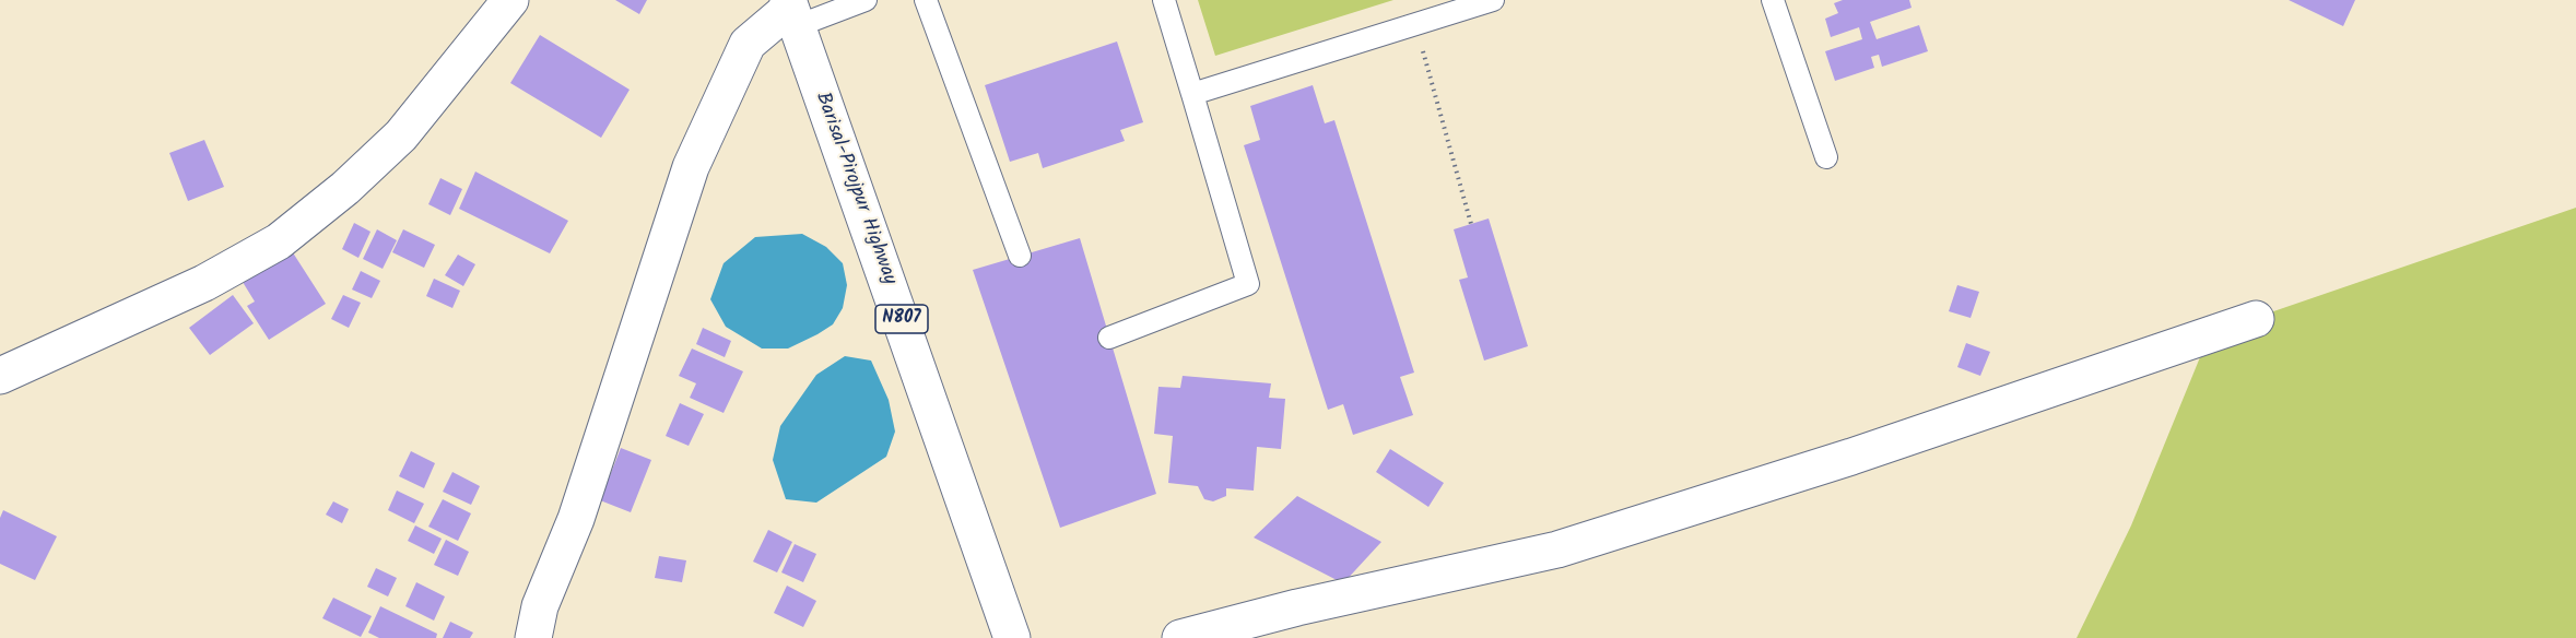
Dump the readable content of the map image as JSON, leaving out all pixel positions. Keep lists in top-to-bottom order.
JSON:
{
  "streets": {
    "main road": ["Barisal-Pirojpur Highway", "N807"]
  }
}
